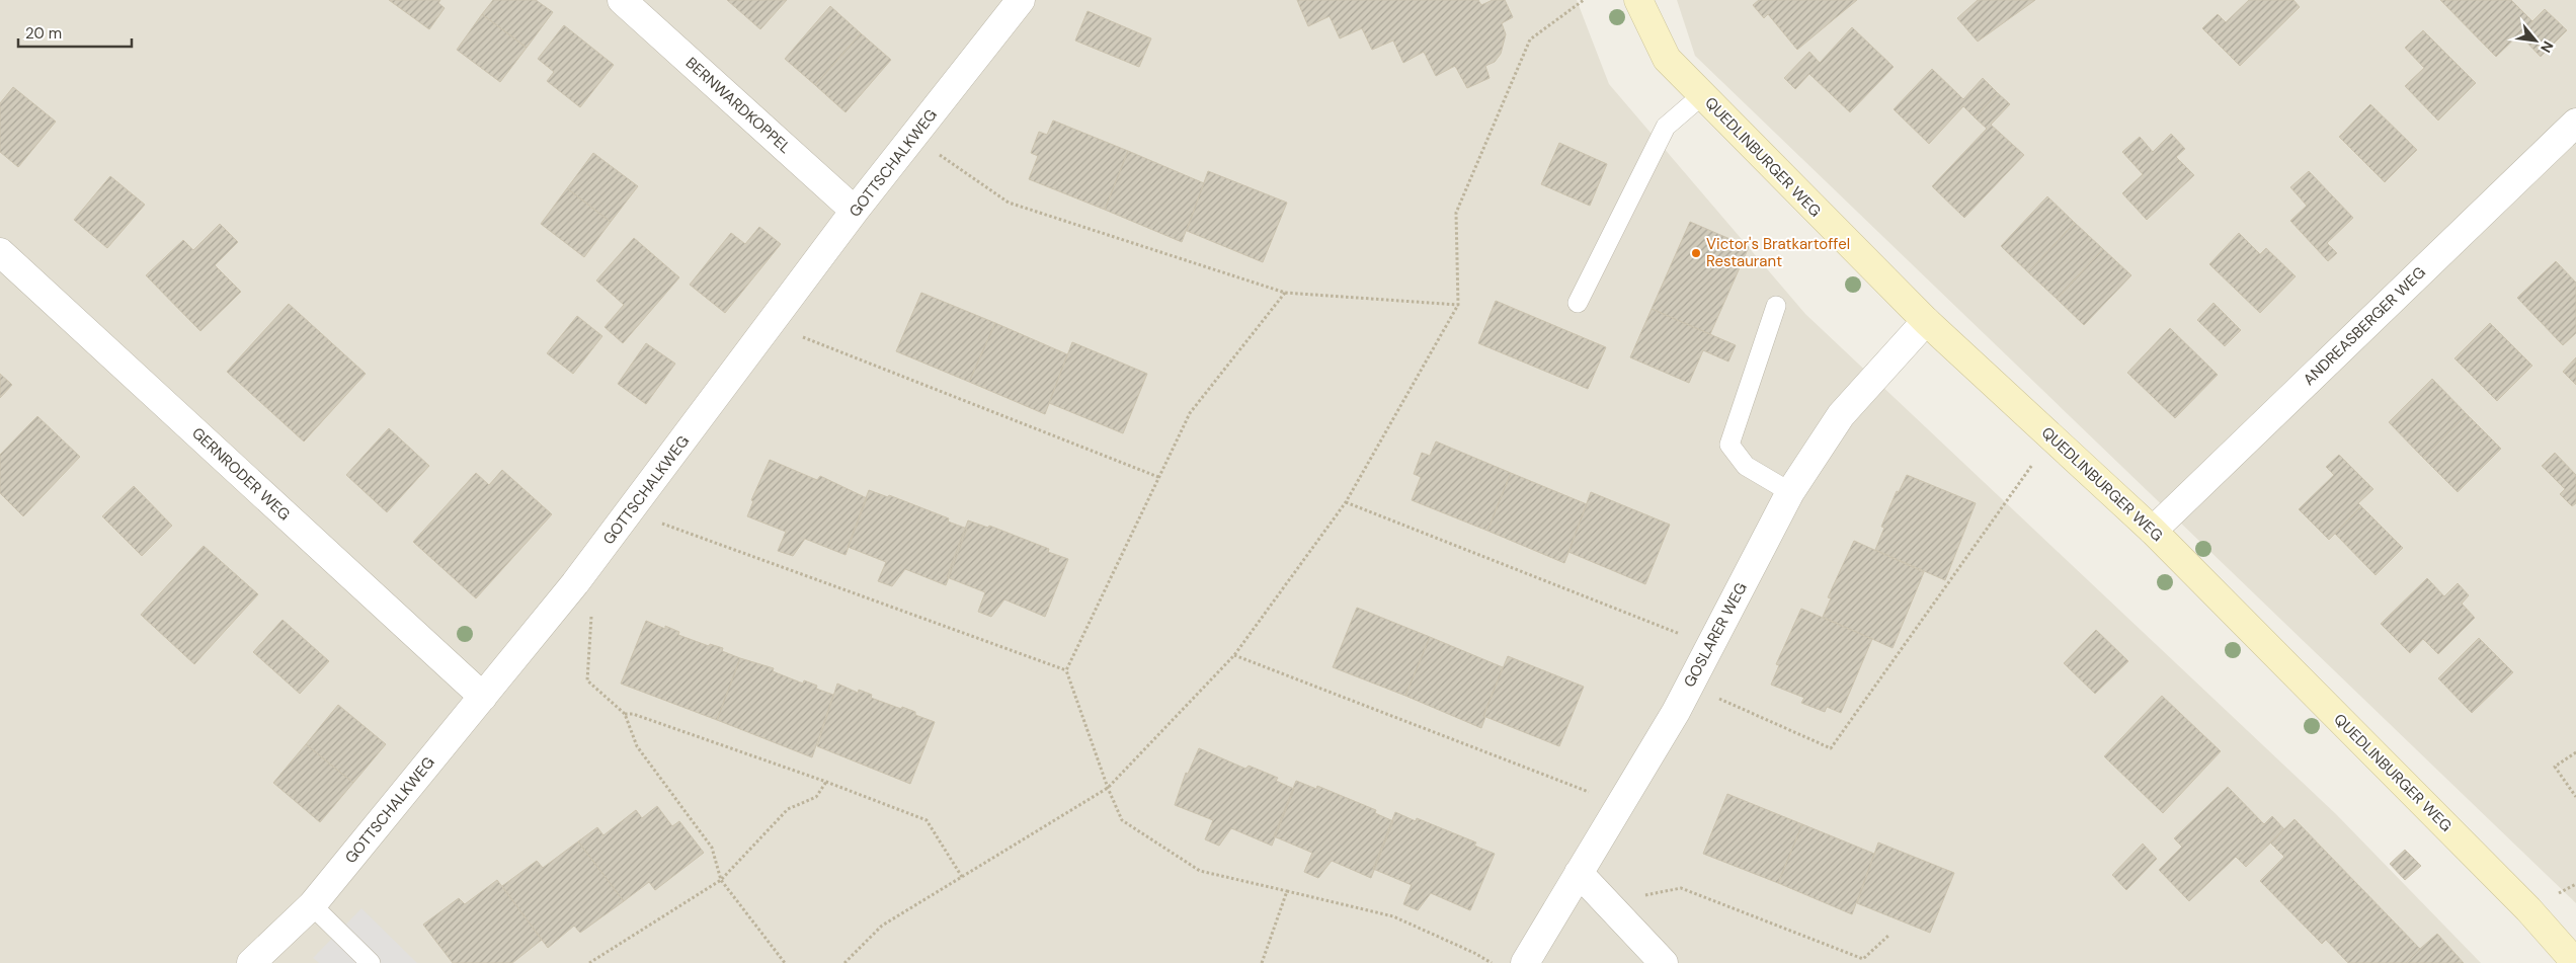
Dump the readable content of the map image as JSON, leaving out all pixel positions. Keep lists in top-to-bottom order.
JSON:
{
  "streets": {
    "street": [
      "BERNWARDKOPPEL",
      "QUEDLINBURGER WEG",
      "GOTTSCHALKWEG",
      "ANDREASBERGER WEG",
      "GERNRODER WEG",
      "GOSLARER WEG"
    ]
  },
  "crossings": [
    ["BERNWARDKOPPEL", "GOTTSCHALKWEG"],
    ["QUEDLINBURGER WEG", "ANDREASBERGER WEG"],
    ["QUEDLINBURGER WEG", "GOSLARER WEG"],
    ["GOTTSCHALKWEG", "GERNRODER WEG"]
  ],
  "places": ["Victor's Bratkartoffel Restaurant"],
  "scale_bar": "20 m",
  "north": "bottom right"
}
